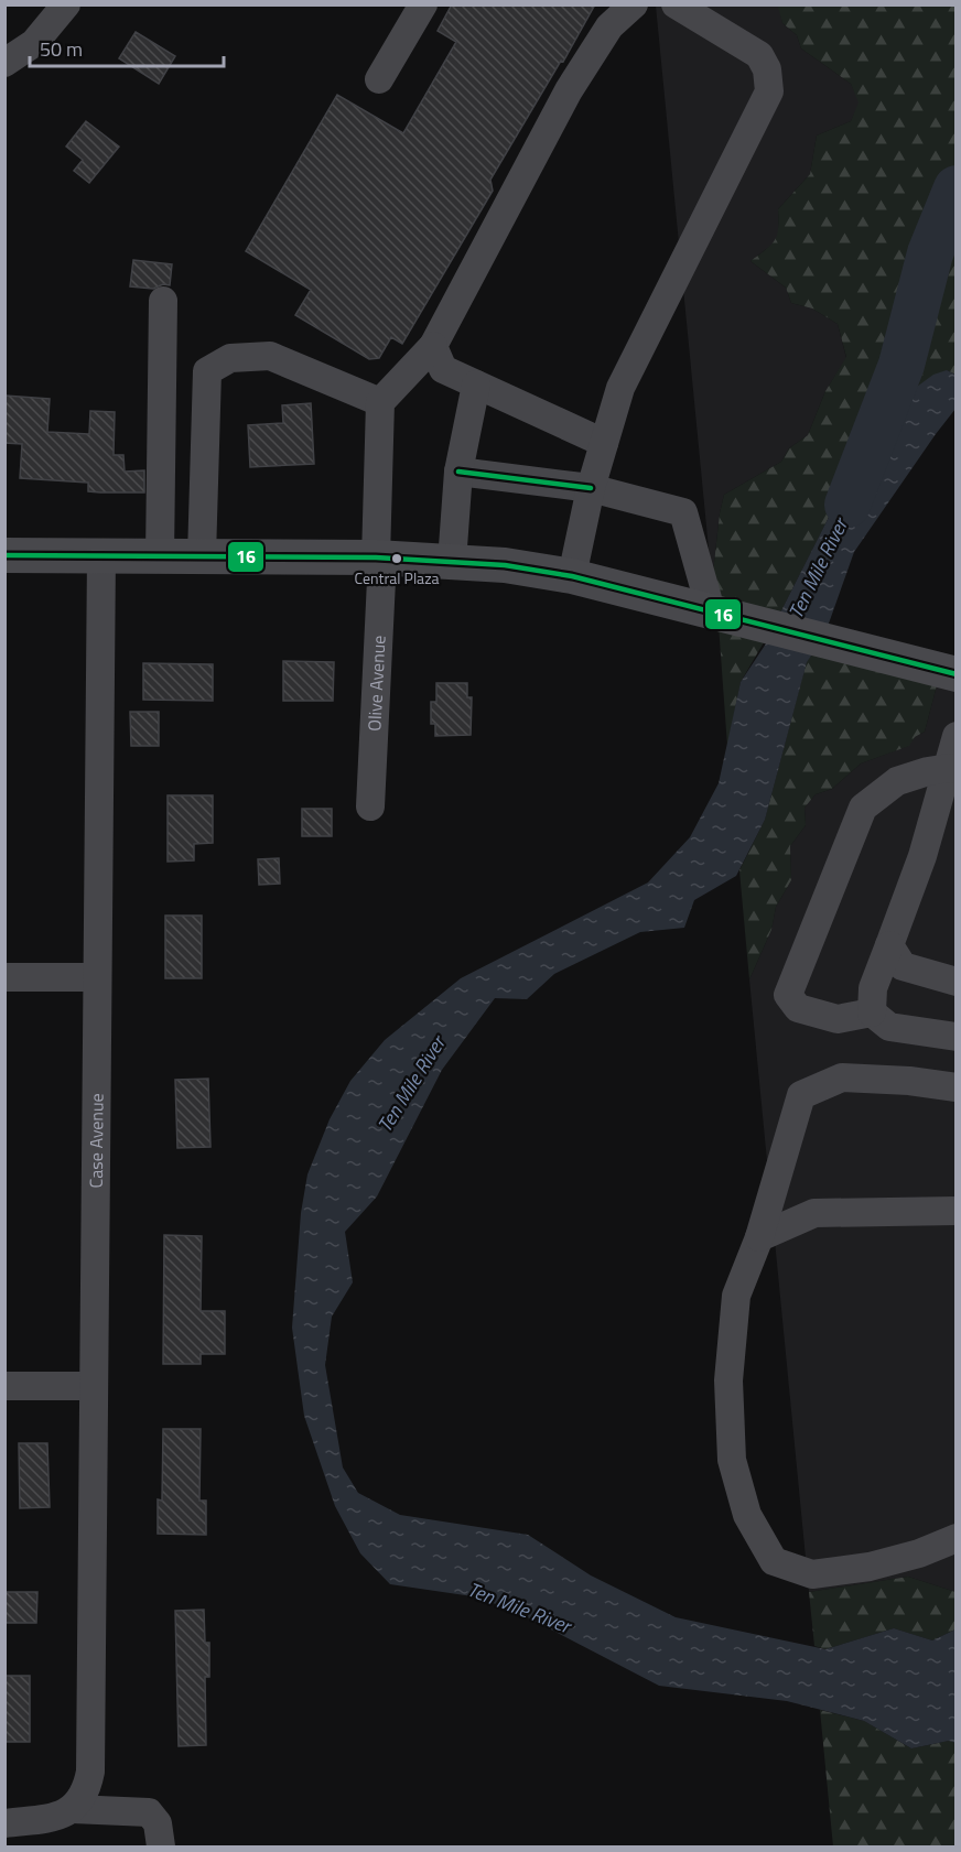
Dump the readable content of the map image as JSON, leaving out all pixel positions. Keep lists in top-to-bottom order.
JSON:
{
  "streets": {
    "street": ["Olive Avenue", "Case Avenue"]
  },
  "water": ["Ten Mile River"],
  "places": ["Central Plaza"],
  "lines": ["transit line 16"],
  "scale_bar": "50 m"
}
